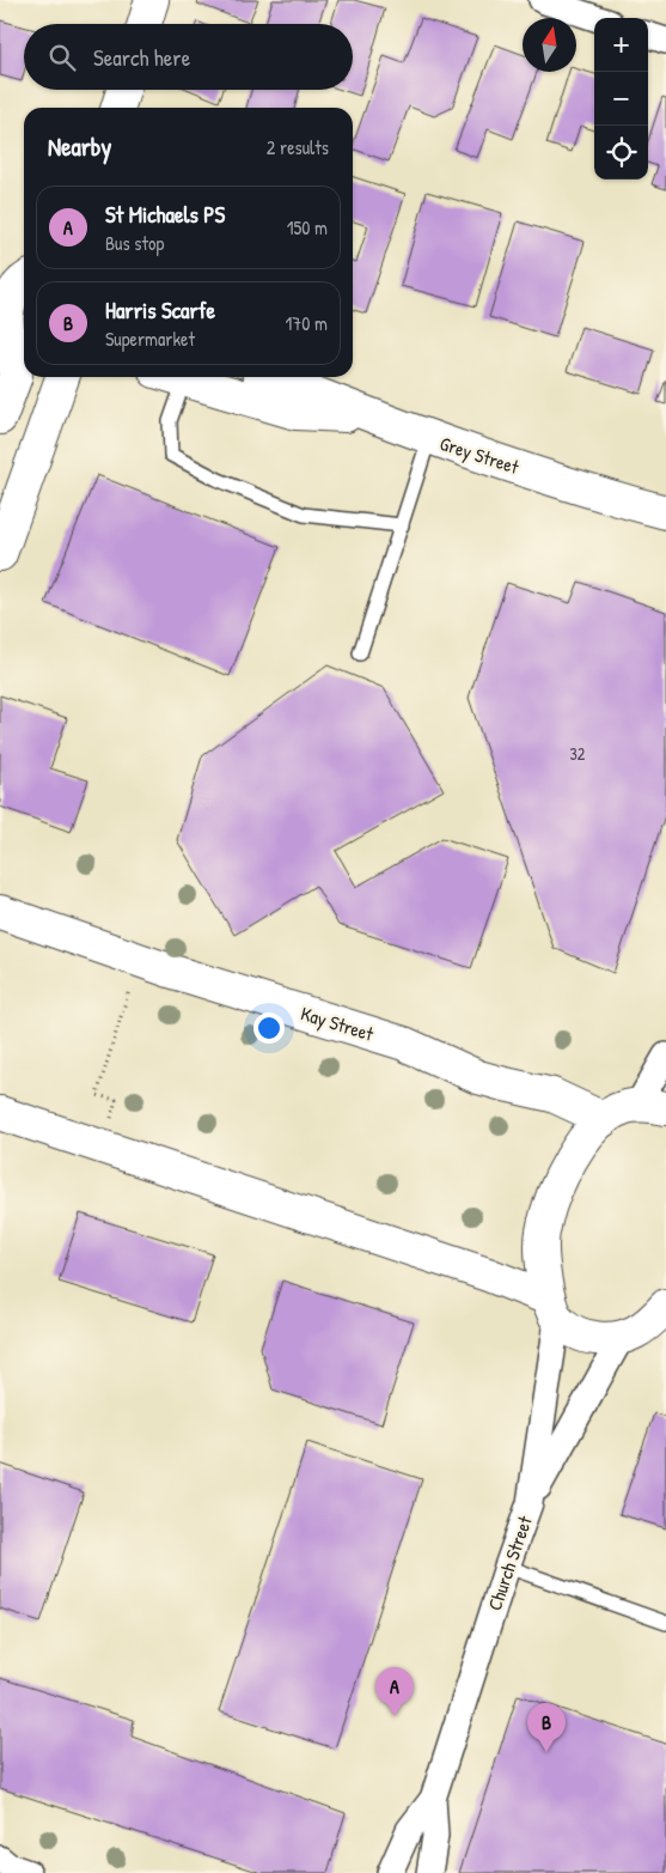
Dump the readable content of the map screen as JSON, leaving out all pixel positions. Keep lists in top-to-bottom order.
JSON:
{
  "streets": {
    "street": ["Grey Street", "Kay Street", "Church Street"]
  },
  "house_numbers": ["32"],
  "north": "top",
  "page": {
    "map_buttons": ["+", "−"],
    "search": "Search here",
    "heading": ["Nearby", "2 results"],
    "list": [
      {
        "mark": "A",
        "name": "St Michaels PS",
        "note": "Bus stop",
        "value": "150 m"
      },
      {
        "mark": "B",
        "name": "Harris Scarfe",
        "note": "Supermarket",
        "value": "170 m"
      }
    ],
    "pins": ["A", "B"]
  }
}
